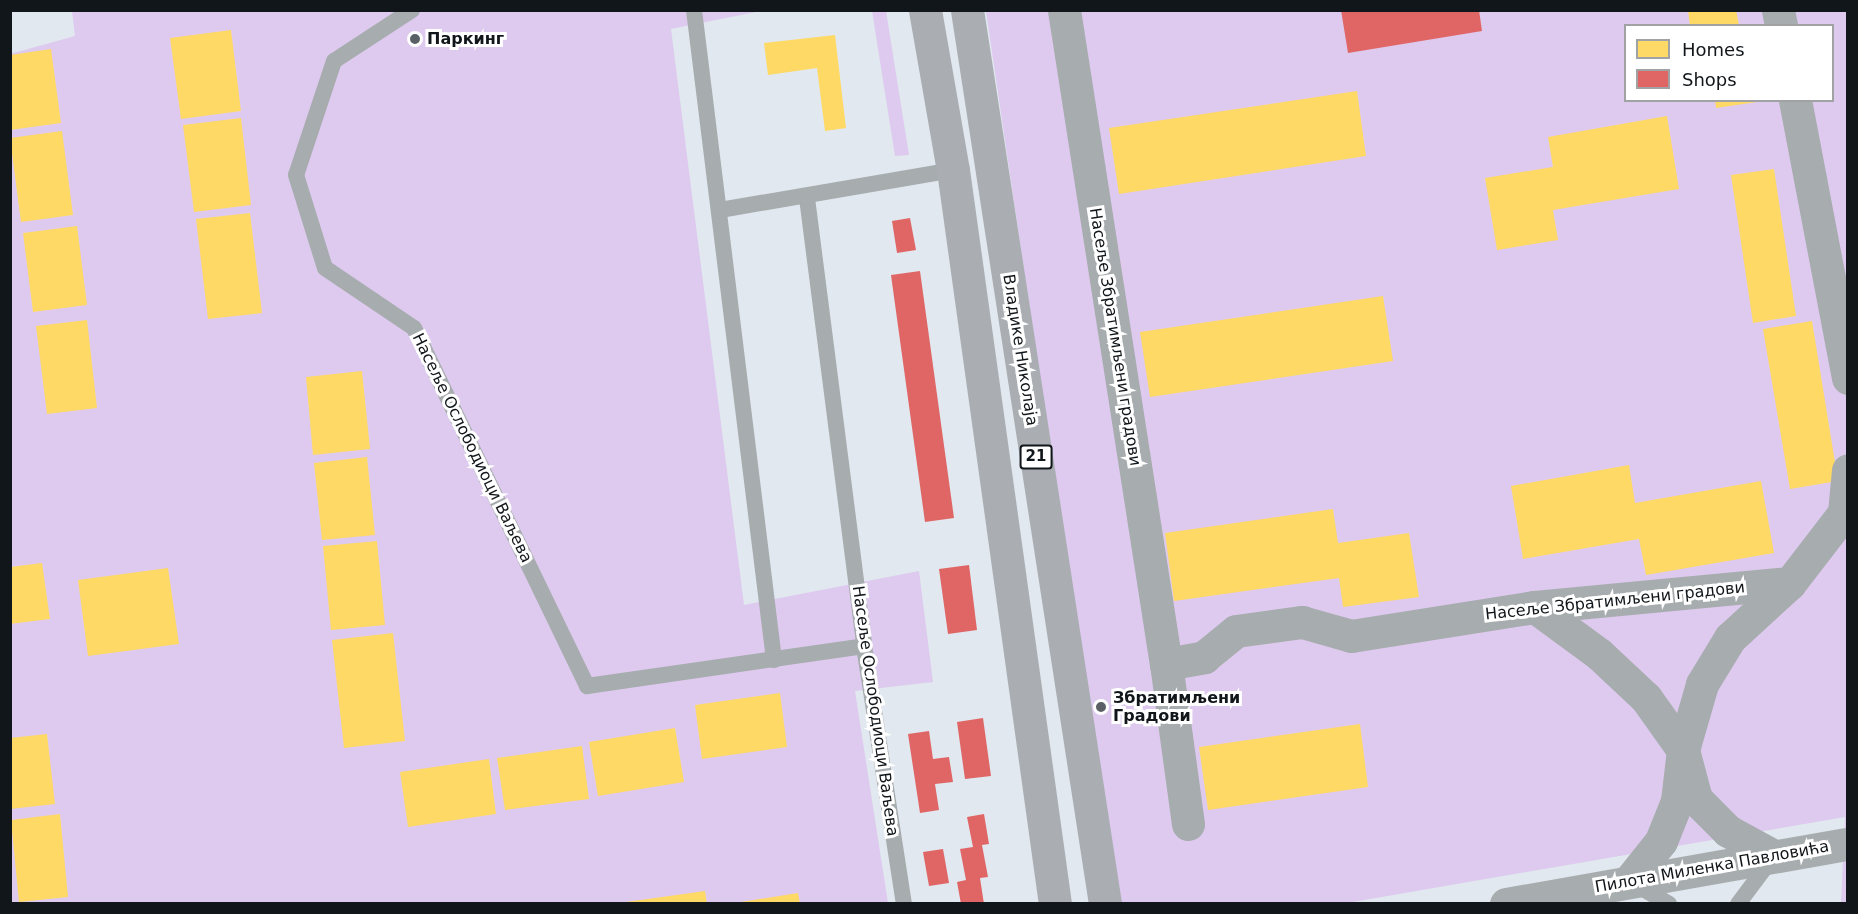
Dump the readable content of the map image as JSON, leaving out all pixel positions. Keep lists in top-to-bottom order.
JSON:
{
  "streets": {
    "main road": ["Владике Николаја", "21"],
    "street": ["Насеље Збратимљени градови", "Пилота Миленка Павловића"],
    "lane": ["Насеље Ослободиоци Ваљева"]
  },
  "crossings": [
    ["Насеље Збратимљени градови", "Пилота Миленка Павловића"]
  ],
  "places": ["Паркинг", "Збратимљени Градови"],
  "legend": ["Homes", "Shops"]
}
